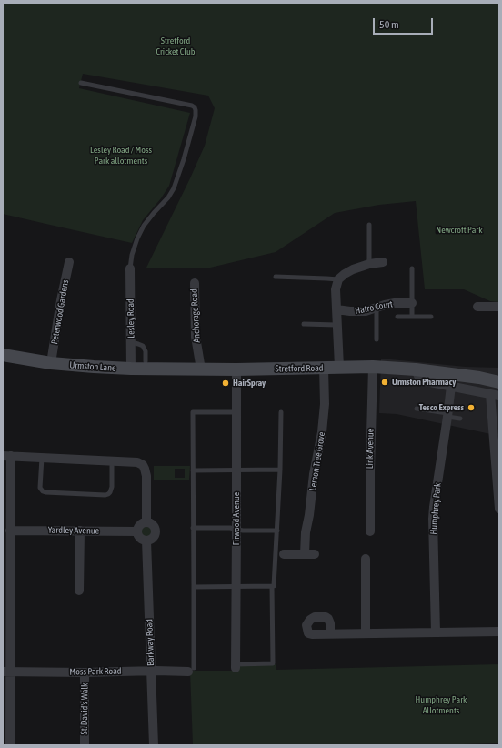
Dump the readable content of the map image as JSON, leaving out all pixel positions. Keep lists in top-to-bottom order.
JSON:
{
  "streets": {
    "main road": ["Urmston Lane", "Stretford Road"],
    "street": [
      "Hatro Court",
      "Peterwood Gardens",
      "Anchorage Road",
      "Lesley Road",
      "Link Avenue",
      "Lemon Tree Grove",
      "Humphrey Park",
      "Firwood Avenue",
      "Yardley Avenue",
      "Barkway Road",
      "Moss Park Road",
      "St. David's Walk"
    ]
  },
  "crossings": [
    ["Peterwood Gardens", "Urmston Lane"],
    ["Anchorage Road", "Stretford Road"],
    ["Lesley Road", "Urmston Lane"],
    ["Urmston Lane", "Stretford Road"],
    ["Stretford Road", "Link Avenue"],
    ["Stretford Road", "Lemon Tree Grove"],
    ["Stretford Road", "Firwood Avenue"],
    ["Yardley Avenue", "Barkway Road"],
    ["Barkway Road", "Moss Park Road"],
    ["Moss Park Road", "St. David's Walk"]
  ],
  "parks": [
    "Stretford Cricket Club",
    "Lesley Road / Moss Park allotments",
    "Newcroft Park",
    "Humphrey Park Allotments"
  ],
  "places": ["Urmston Pharmacy", "HairSpray", "Tesco Express"],
  "scale_bar": "50 m"
}
